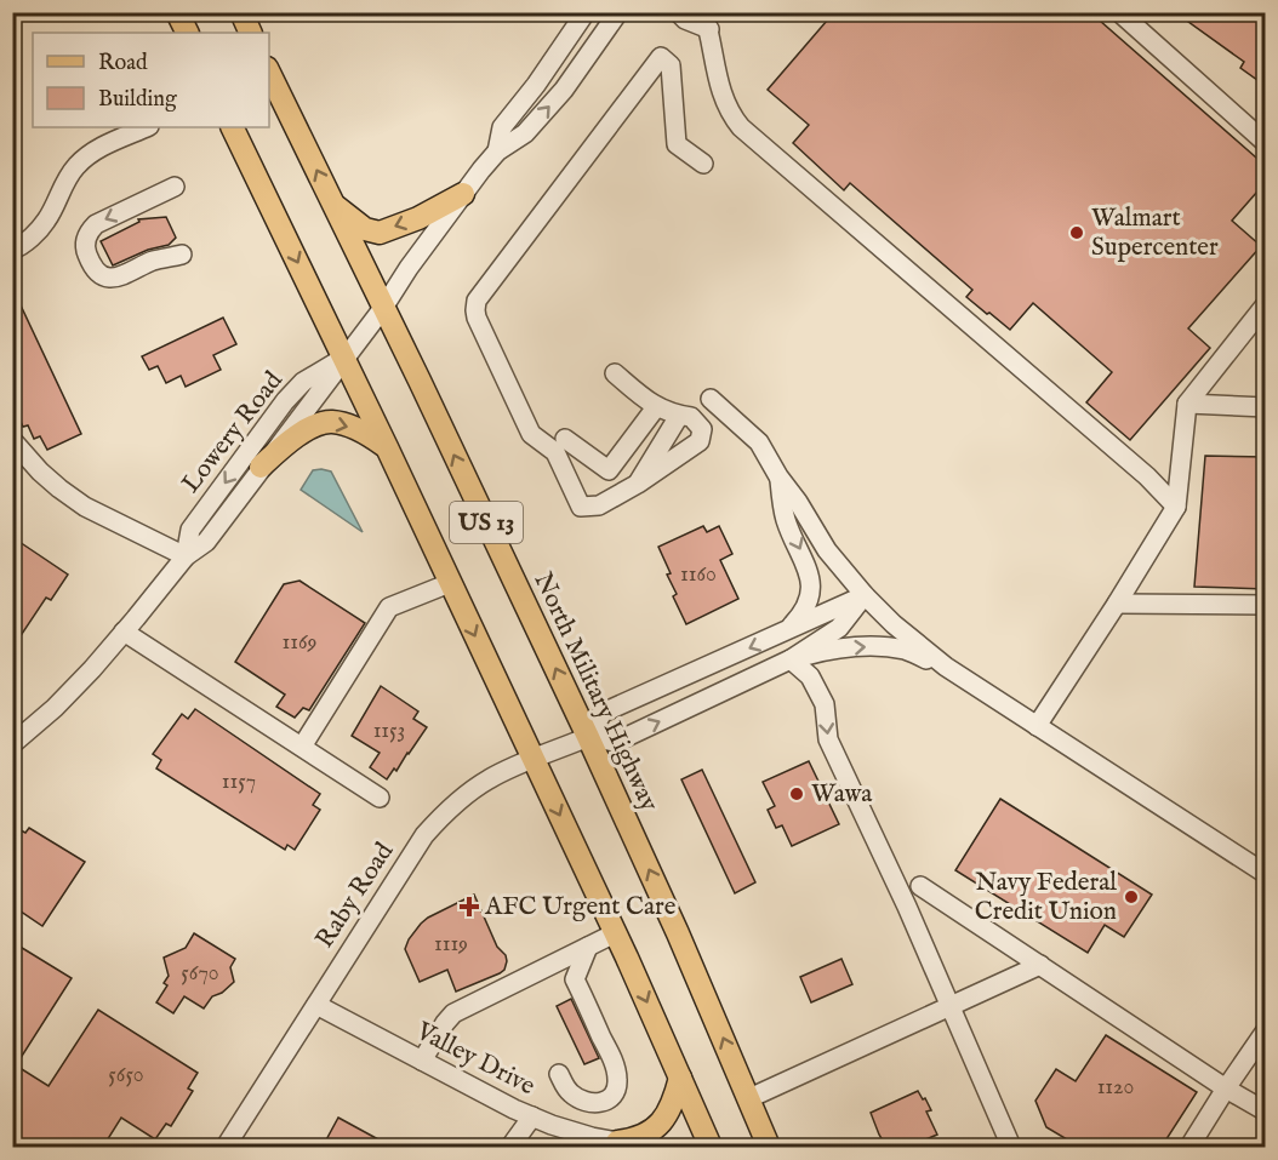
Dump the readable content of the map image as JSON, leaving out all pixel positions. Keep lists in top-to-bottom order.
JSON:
{
  "streets": {
    "main road": ["US 13", "North Military Highway"],
    "street": ["Lowery Road", "Raby Road", "Valley Drive"]
  },
  "crossings": [
    ["Lowery Road", "US 13"],
    ["Lowery Road", "North Military Highway"],
    ["US 13", "Raby Road"],
    ["North Military Highway", "Raby Road"],
    ["Raby Road", "Valley Drive"]
  ],
  "places": {
    "other": ["Walmart Supercenter", "Wawa", "Navy Federal Credit Union"],
    "health": ["AFC Urgent Care"]
  },
  "house_numbers": [
    "1160",
    "1169",
    "1153",
    "1157",
    "1119",
    "5670",
    "5650",
    "1120"
  ],
  "legend": ["Road", "Building"]
}
